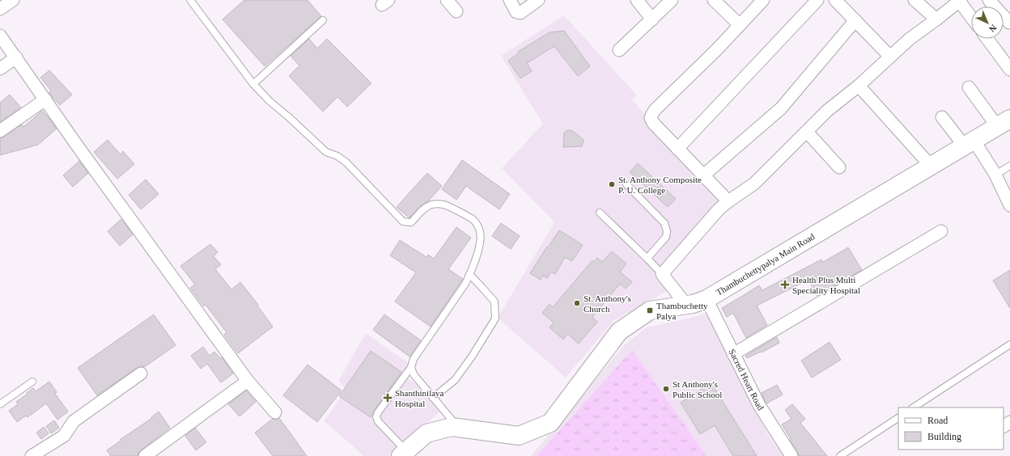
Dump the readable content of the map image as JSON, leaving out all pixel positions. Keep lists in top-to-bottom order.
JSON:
{
  "streets": {
    "main road": ["Thambuchettypalya Main Road"],
    "street": ["Sacred Heart Road"]
  },
  "crossings": [
    ["Thambuchettypalya Main Road", "Sacred Heart Road"]
  ],
  "places": {
    "other": ["St. Anthony Composite P. U. College", "St. Anthony's Church", "St Anthony's Public School"],
    "health": ["Health Plus Multi Speciality Hospital", "Shanthinilaya Hospital"],
    "transit": ["Thambuchetty Palya"]
  },
  "legend": ["Road", "Building"],
  "north": "bottom right"
}
